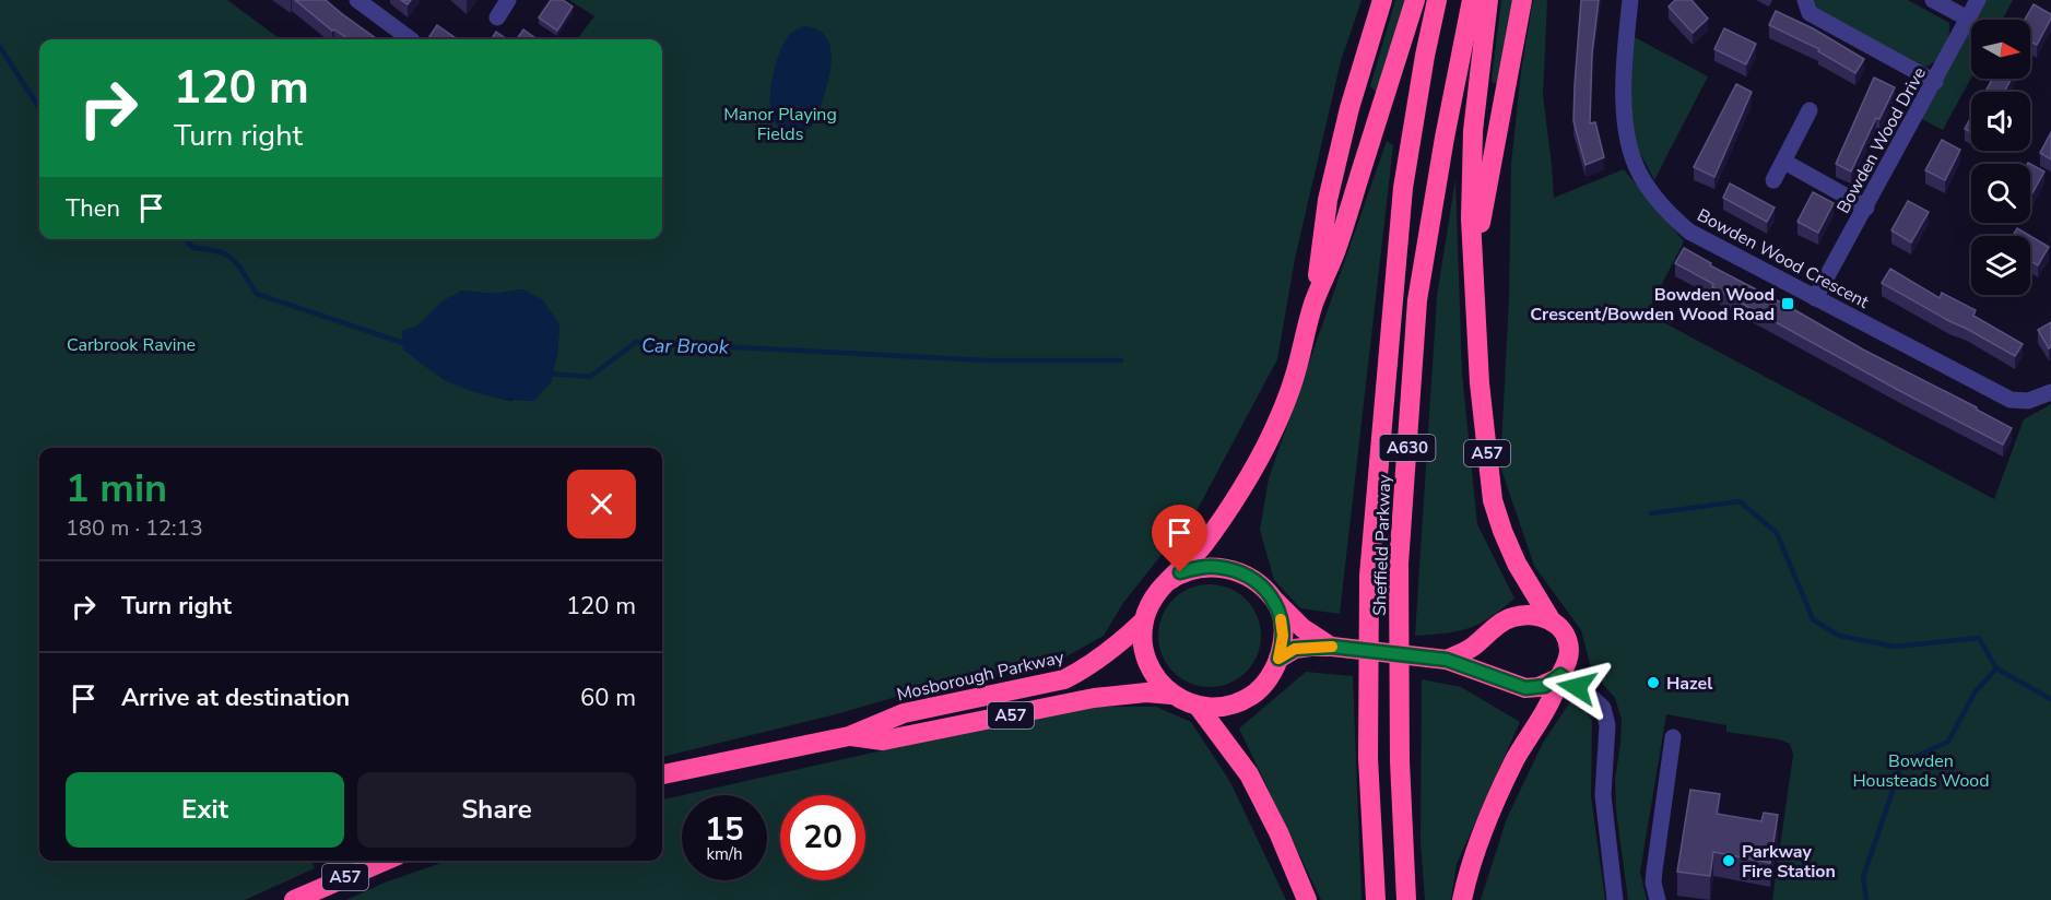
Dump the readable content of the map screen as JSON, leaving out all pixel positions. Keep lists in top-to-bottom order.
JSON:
{
  "streets": {
    "highway": [
      "A630",
      "A57",
      "Sheffield Parkway",
      "Mosborough Parkway"
    ],
    "street": ["Bowden Wood Drive", "Bowden Wood Crescent"]
  },
  "crossings": [
    ["Bowden Wood Drive", "Bowden Wood Crescent"],
    ["A57", "Mosborough Parkway"]
  ],
  "water": ["Car Brook"],
  "parks": ["Manor Playing Fields", "Carbrook Ravine", "Bowden Housteads Wood"],
  "places": {
    "transit": ["Bowden Wood Crescent/Bowden Wood Road"],
    "other": ["Hazel", "Parkway Fire Station"]
  },
  "north": "right",
  "page": {
    "turn": ["120 m", "Turn right"],
    "then": "Then",
    "heading": ["1 min", "180 m · 12:13"],
    "list": [
      {
        "name": "Turn right",
        "value": "120 m"
      },
      {
        "name": "Arrive at destination",
        "value": "60 m"
      }
    ],
    "buttons": ["Exit", "Share"],
    "speed": "15 km/h",
    "limit": "20"
  }
}
